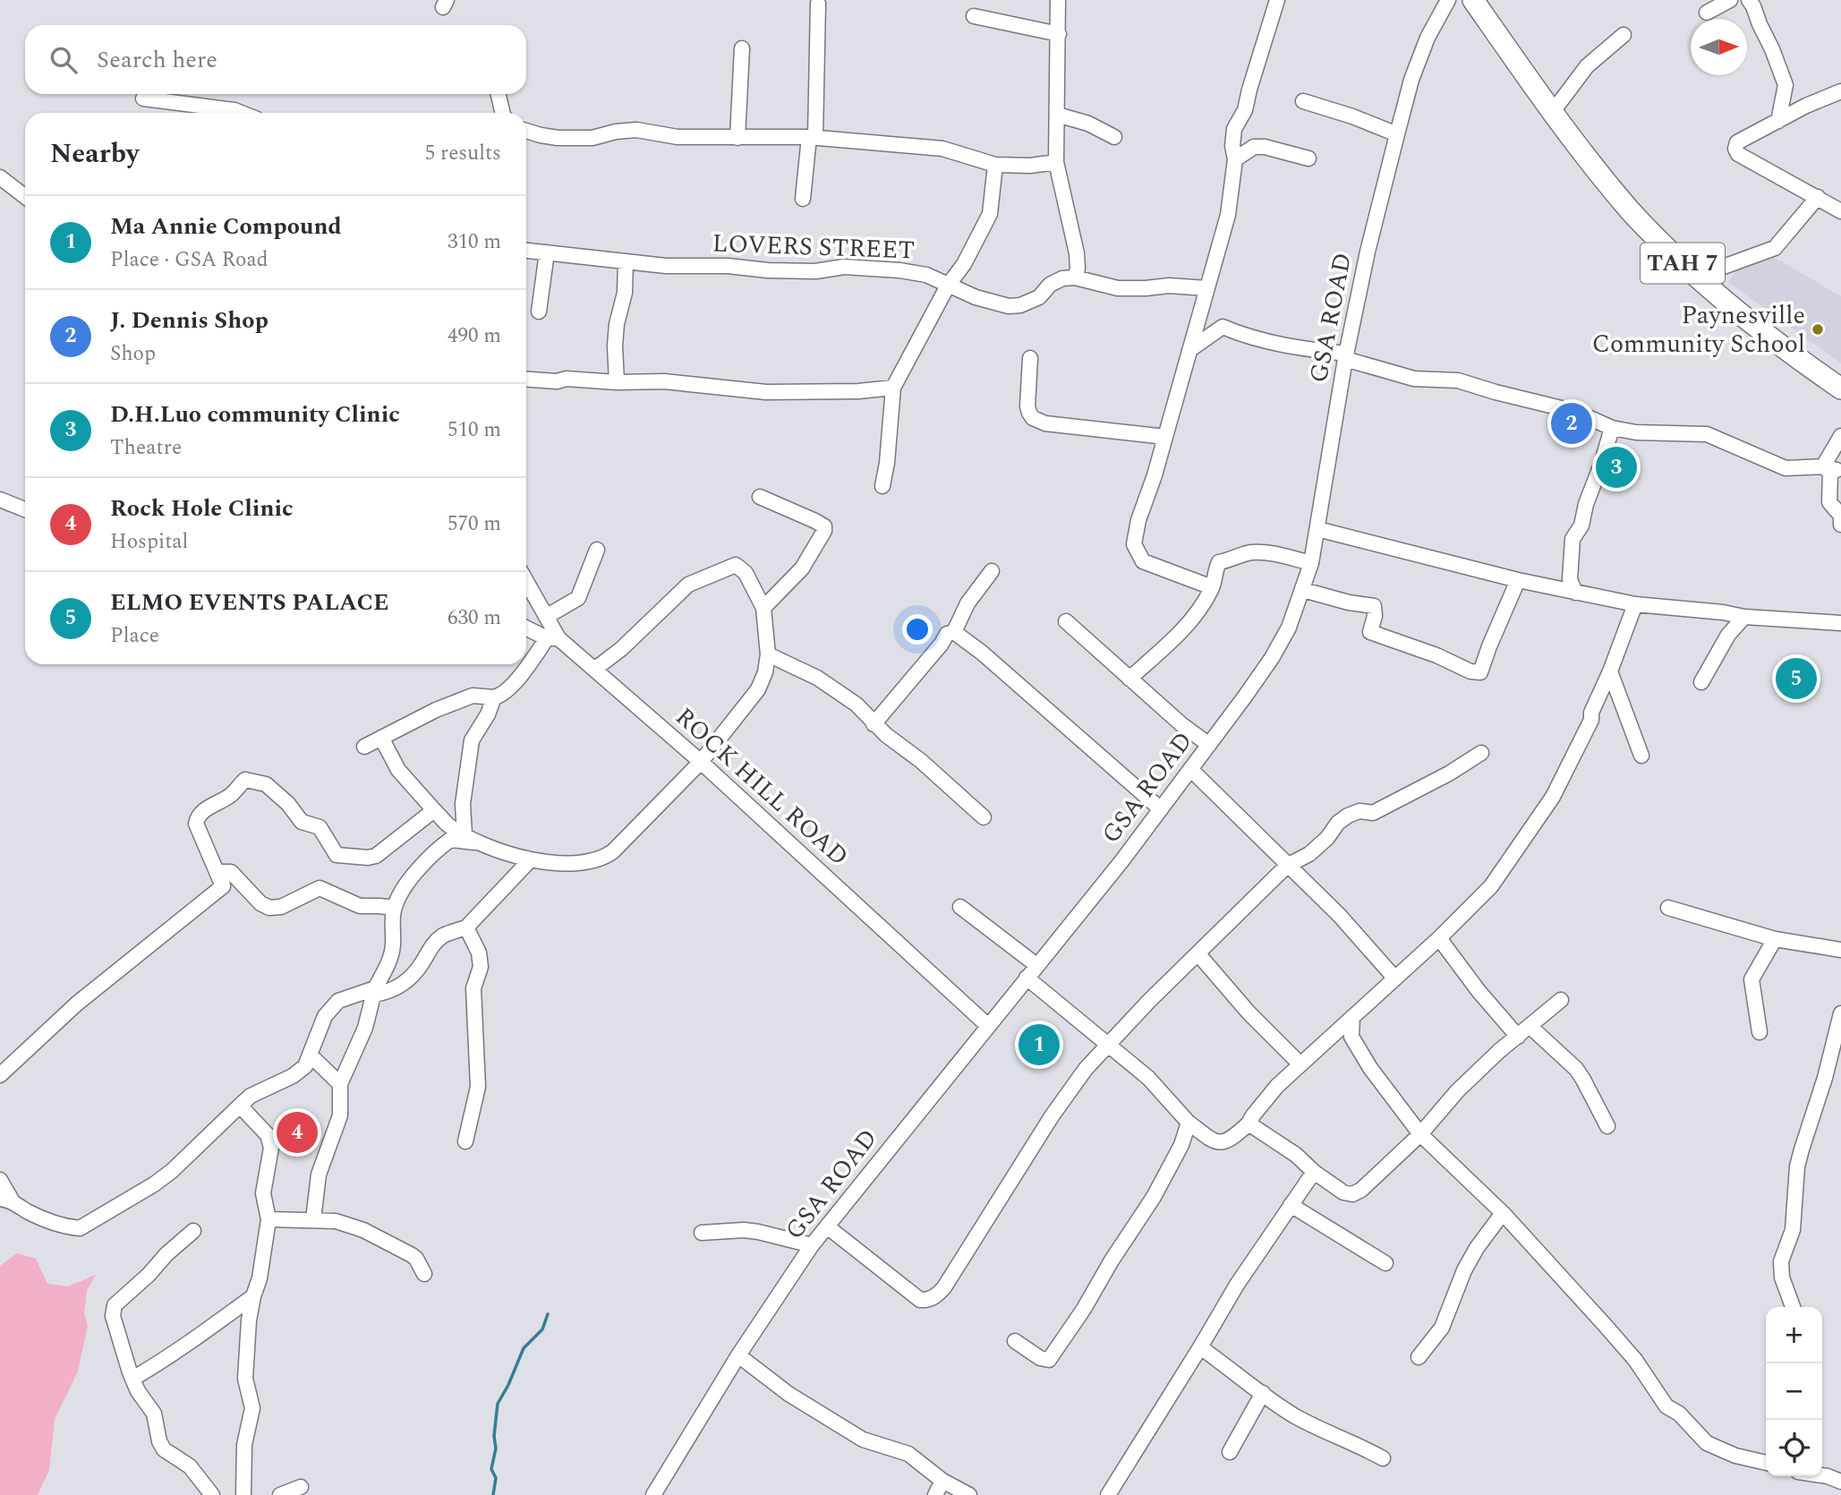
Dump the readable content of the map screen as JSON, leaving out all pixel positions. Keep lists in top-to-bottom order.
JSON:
{
  "streets": {
    "highway": ["TAH 7"],
    "street": ["LOVERS STREET", "GSA ROAD", "ROCK HILL ROAD"]
  },
  "crossings": [
    ["GSA ROAD", "ROCK HILL ROAD"]
  ],
  "places": ["Paynesville Community School"],
  "north": "right",
  "page": {
    "search": "Search here",
    "heading": ["Nearby", "5 results"],
    "list": [
      {
        "mark": "1",
        "name": "Ma Annie Compound",
        "note": "Place · GSA Road",
        "value": "310 m"
      },
      {
        "mark": "2",
        "name": "J. Dennis Shop",
        "note": "Shop",
        "value": "490 m"
      },
      {
        "mark": "3",
        "name": "D.H.Luo community Clinic",
        "note": "Theatre",
        "value": "510 m"
      },
      {
        "mark": "4",
        "name": "Rock Hole Clinic",
        "note": "Hospital",
        "value": "570 m"
      },
      {
        "mark": "5",
        "name": "ELMO EVENTS PALACE",
        "note": "Place",
        "value": "630 m"
      }
    ],
    "pins": [
      "2",
      "3",
      "5",
      "1",
      "4"
    ],
    "map_buttons": ["+", "−"]
  }
}
